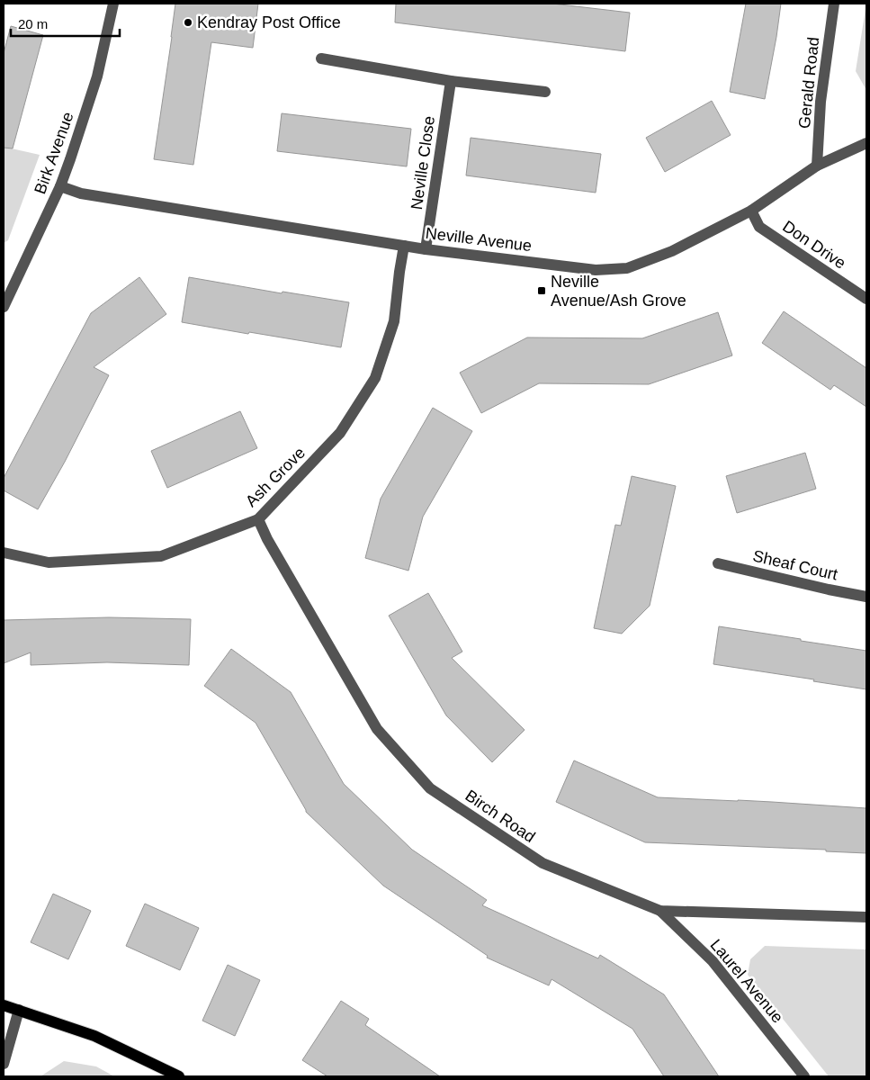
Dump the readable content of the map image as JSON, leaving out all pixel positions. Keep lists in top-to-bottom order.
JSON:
{
  "streets": {
    "street": [
      "Gerald Road",
      "Birk Avenue",
      "Neville Close",
      "Neville Avenue",
      "Don Drive",
      "Ash Grove",
      "Sheaf Court",
      "Birch Road",
      "Laurel Avenue"
    ]
  },
  "crossings": [
    ["Gerald Road", "Neville Avenue"],
    ["Birk Avenue", "Neville Avenue"],
    ["Neville Close", "Neville Avenue"],
    ["Neville Avenue", "Don Drive"],
    ["Neville Avenue", "Ash Grove"],
    ["Ash Grove", "Birch Road"],
    ["Birch Road", "Laurel Avenue"]
  ],
  "places": {
    "other": ["Kendray Post Office"],
    "transit": ["Neville Avenue/Ash Grove"]
  },
  "scale_bar": "20 m"
}
